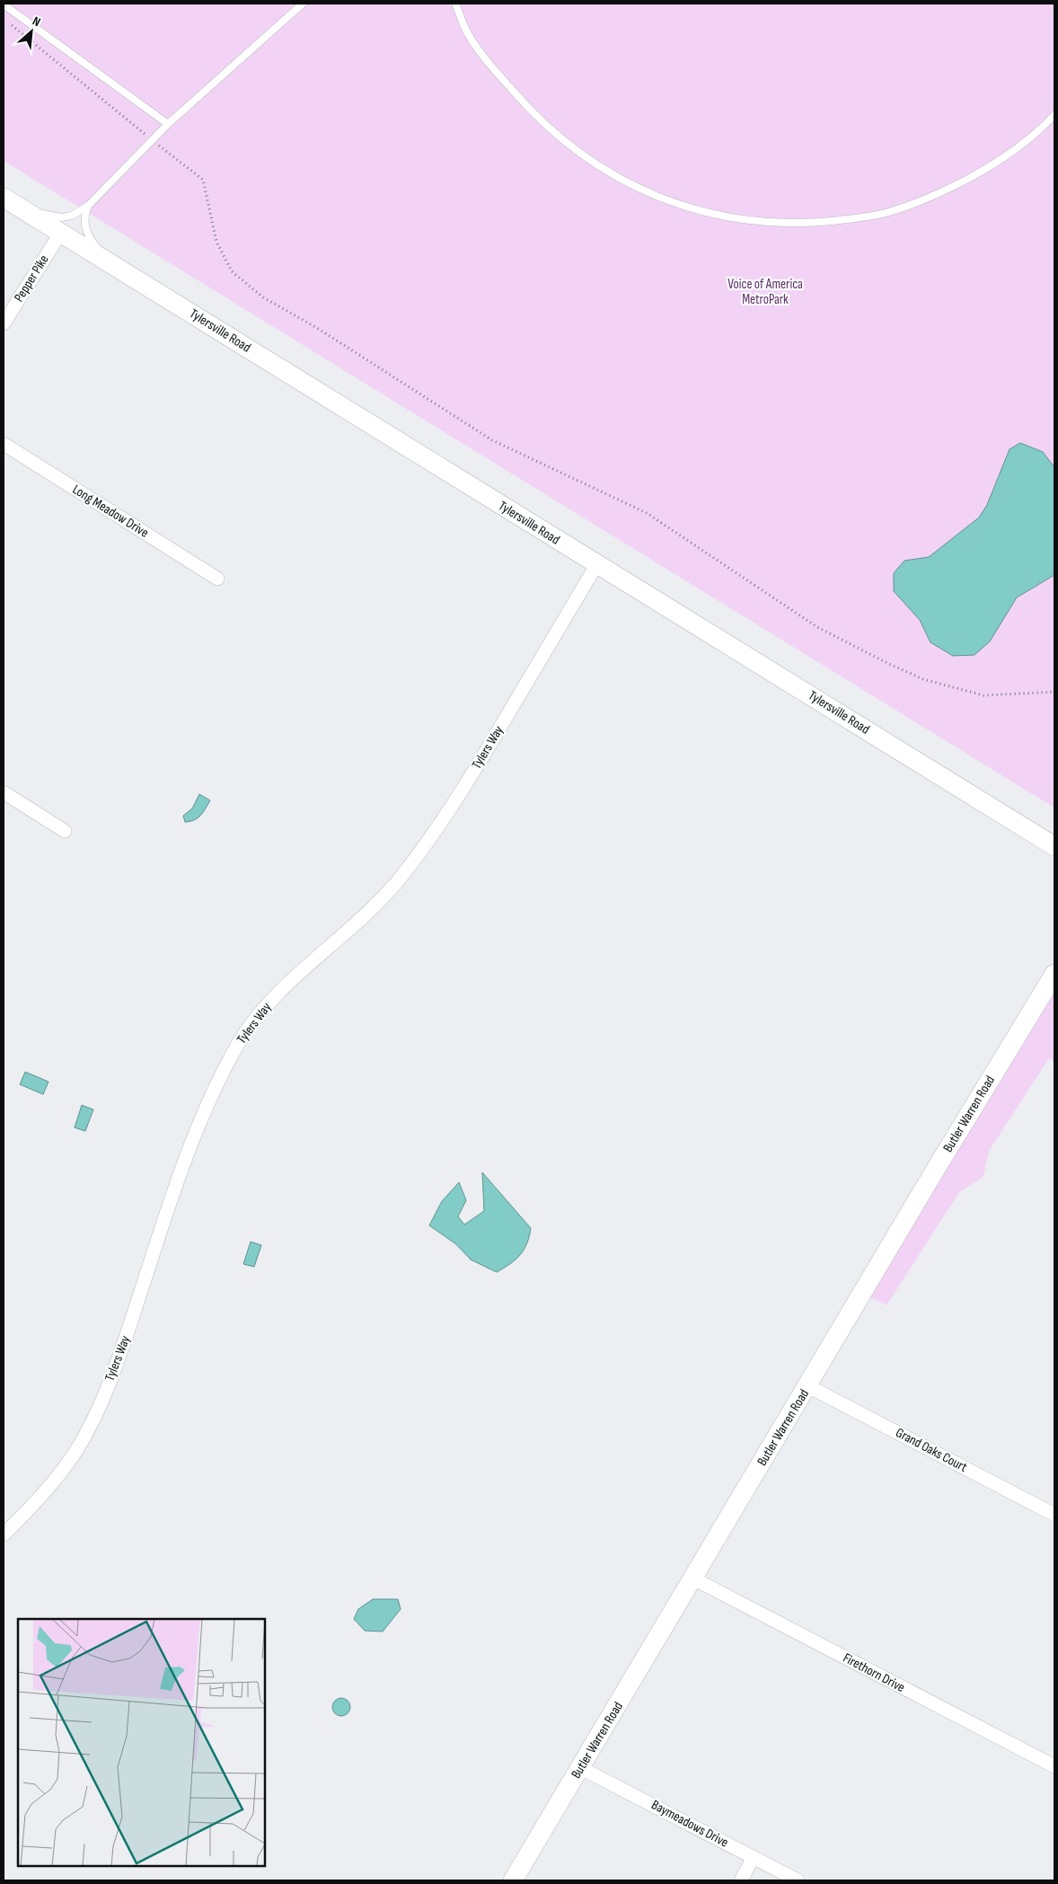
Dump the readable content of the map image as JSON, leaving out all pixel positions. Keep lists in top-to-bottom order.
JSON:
{
  "streets": {
    "main road": ["Tylersville Road", "Butler Warren Road"],
    "street": [
      "Pepper Pike",
      "Long Meadow Drive",
      "Tylers Way",
      "Grand Oaks Court",
      "Firethorn Drive",
      "Baymeadows Drive"
    ]
  },
  "crossings": [
    ["Pepper Pike", "Tylersville Road"],
    ["Tylersville Road", "Tylers Way"],
    ["Butler Warren Road", "Grand Oaks Court"],
    ["Butler Warren Road", "Firethorn Drive"],
    ["Butler Warren Road", "Baymeadows Drive"]
  ],
  "parks": ["Voice of America MetroPark"],
  "north": "top right"
}
